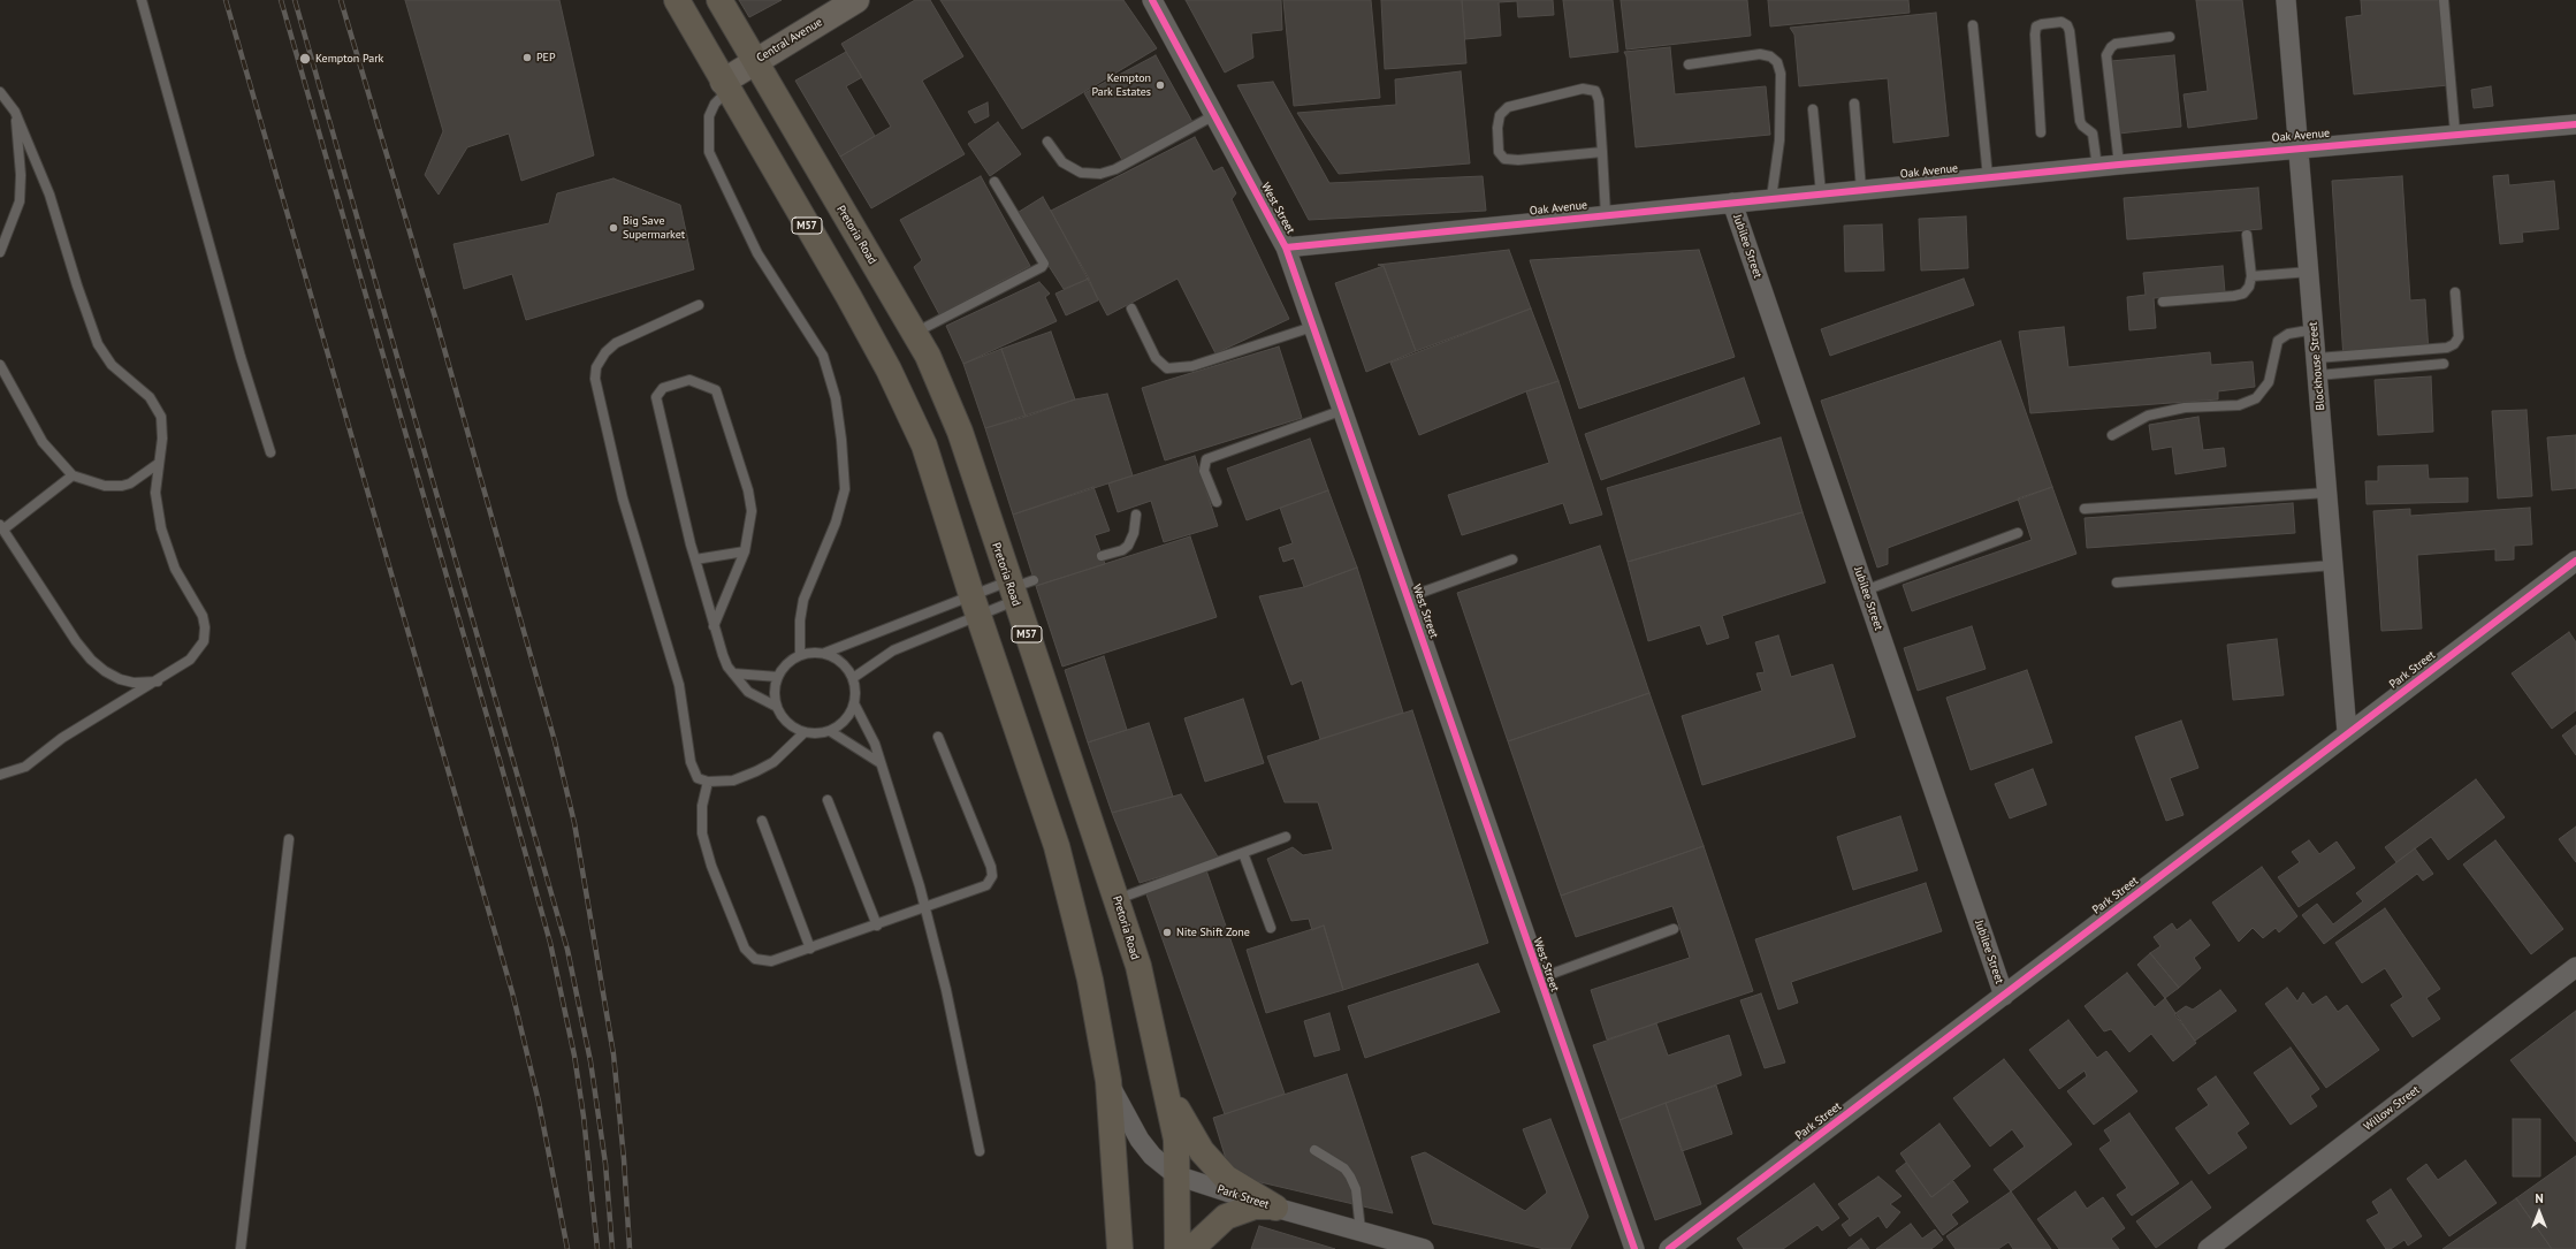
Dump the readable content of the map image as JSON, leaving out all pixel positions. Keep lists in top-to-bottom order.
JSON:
{
  "streets": {
    "main road": ["Central Avenue", "M57", "Pretoria Road"],
    "street": [
      "Oak Avenue",
      "West Street",
      "Jubilee Street",
      "Blockhouse Street",
      "Park Street",
      "Willow Street"
    ]
  },
  "crossings": [
    ["Central Avenue", "M57"],
    ["Central Avenue", "Pretoria Road"],
    ["Oak Avenue", "West Street"],
    ["Oak Avenue", "Jubilee Street"],
    ["Oak Avenue", "Blockhouse Street"],
    ["M57", "Park Street"],
    ["Pretoria Road", "Park Street"],
    ["Jubilee Street", "Park Street"],
    ["Blockhouse Street", "Park Street"]
  ],
  "places": [
    "PEP",
    "Kempton Park",
    "Kempton Park Estates",
    "Big Save Supermarket",
    "Nite Shift Zone"
  ],
  "north": "top"
}
